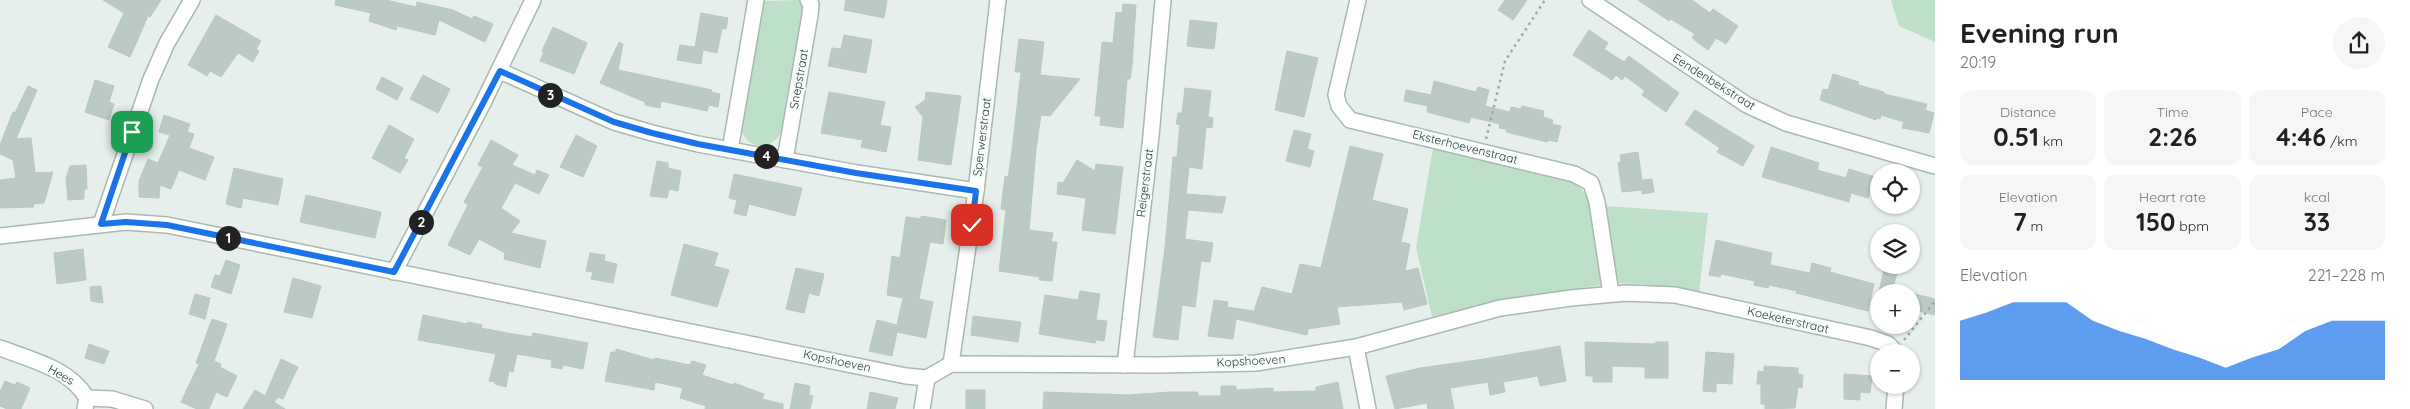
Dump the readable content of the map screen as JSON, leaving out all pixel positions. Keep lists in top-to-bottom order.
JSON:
{
  "streets": {
    "street": [
      "Snepstraat",
      "Eendenbekstraat",
      "Sperwerstraat",
      "Eksterhoevenstraat",
      "Reigerstraat",
      "Koeketerstraat",
      "Kopshoeven",
      "Hees"
    ]
  },
  "crossings": [
    ["Sperwerstraat", "Kopshoeven"],
    ["Eksterhoevenstraat", "Kopshoeven"],
    ["Reigerstraat", "Kopshoeven"],
    ["Koeketerstraat", "Kopshoeven"]
  ],
  "page": {
    "heading": ["Evening run", "20:19"],
    "pins": [
      "3",
      "4",
      "2",
      "1"
    ],
    "stats": [
      ["Distance", "0.51 km"],
      ["Time", "2:26"],
      ["Pace", "4:46 /km"],
      ["Elevation", "7 m"],
      ["Heart rate", "150 bpm"],
      ["kcal", "33"]
    ],
    "map_buttons": ["+", "−"],
    "chart": ["Elevation", "221–228 m"]
  }
}
